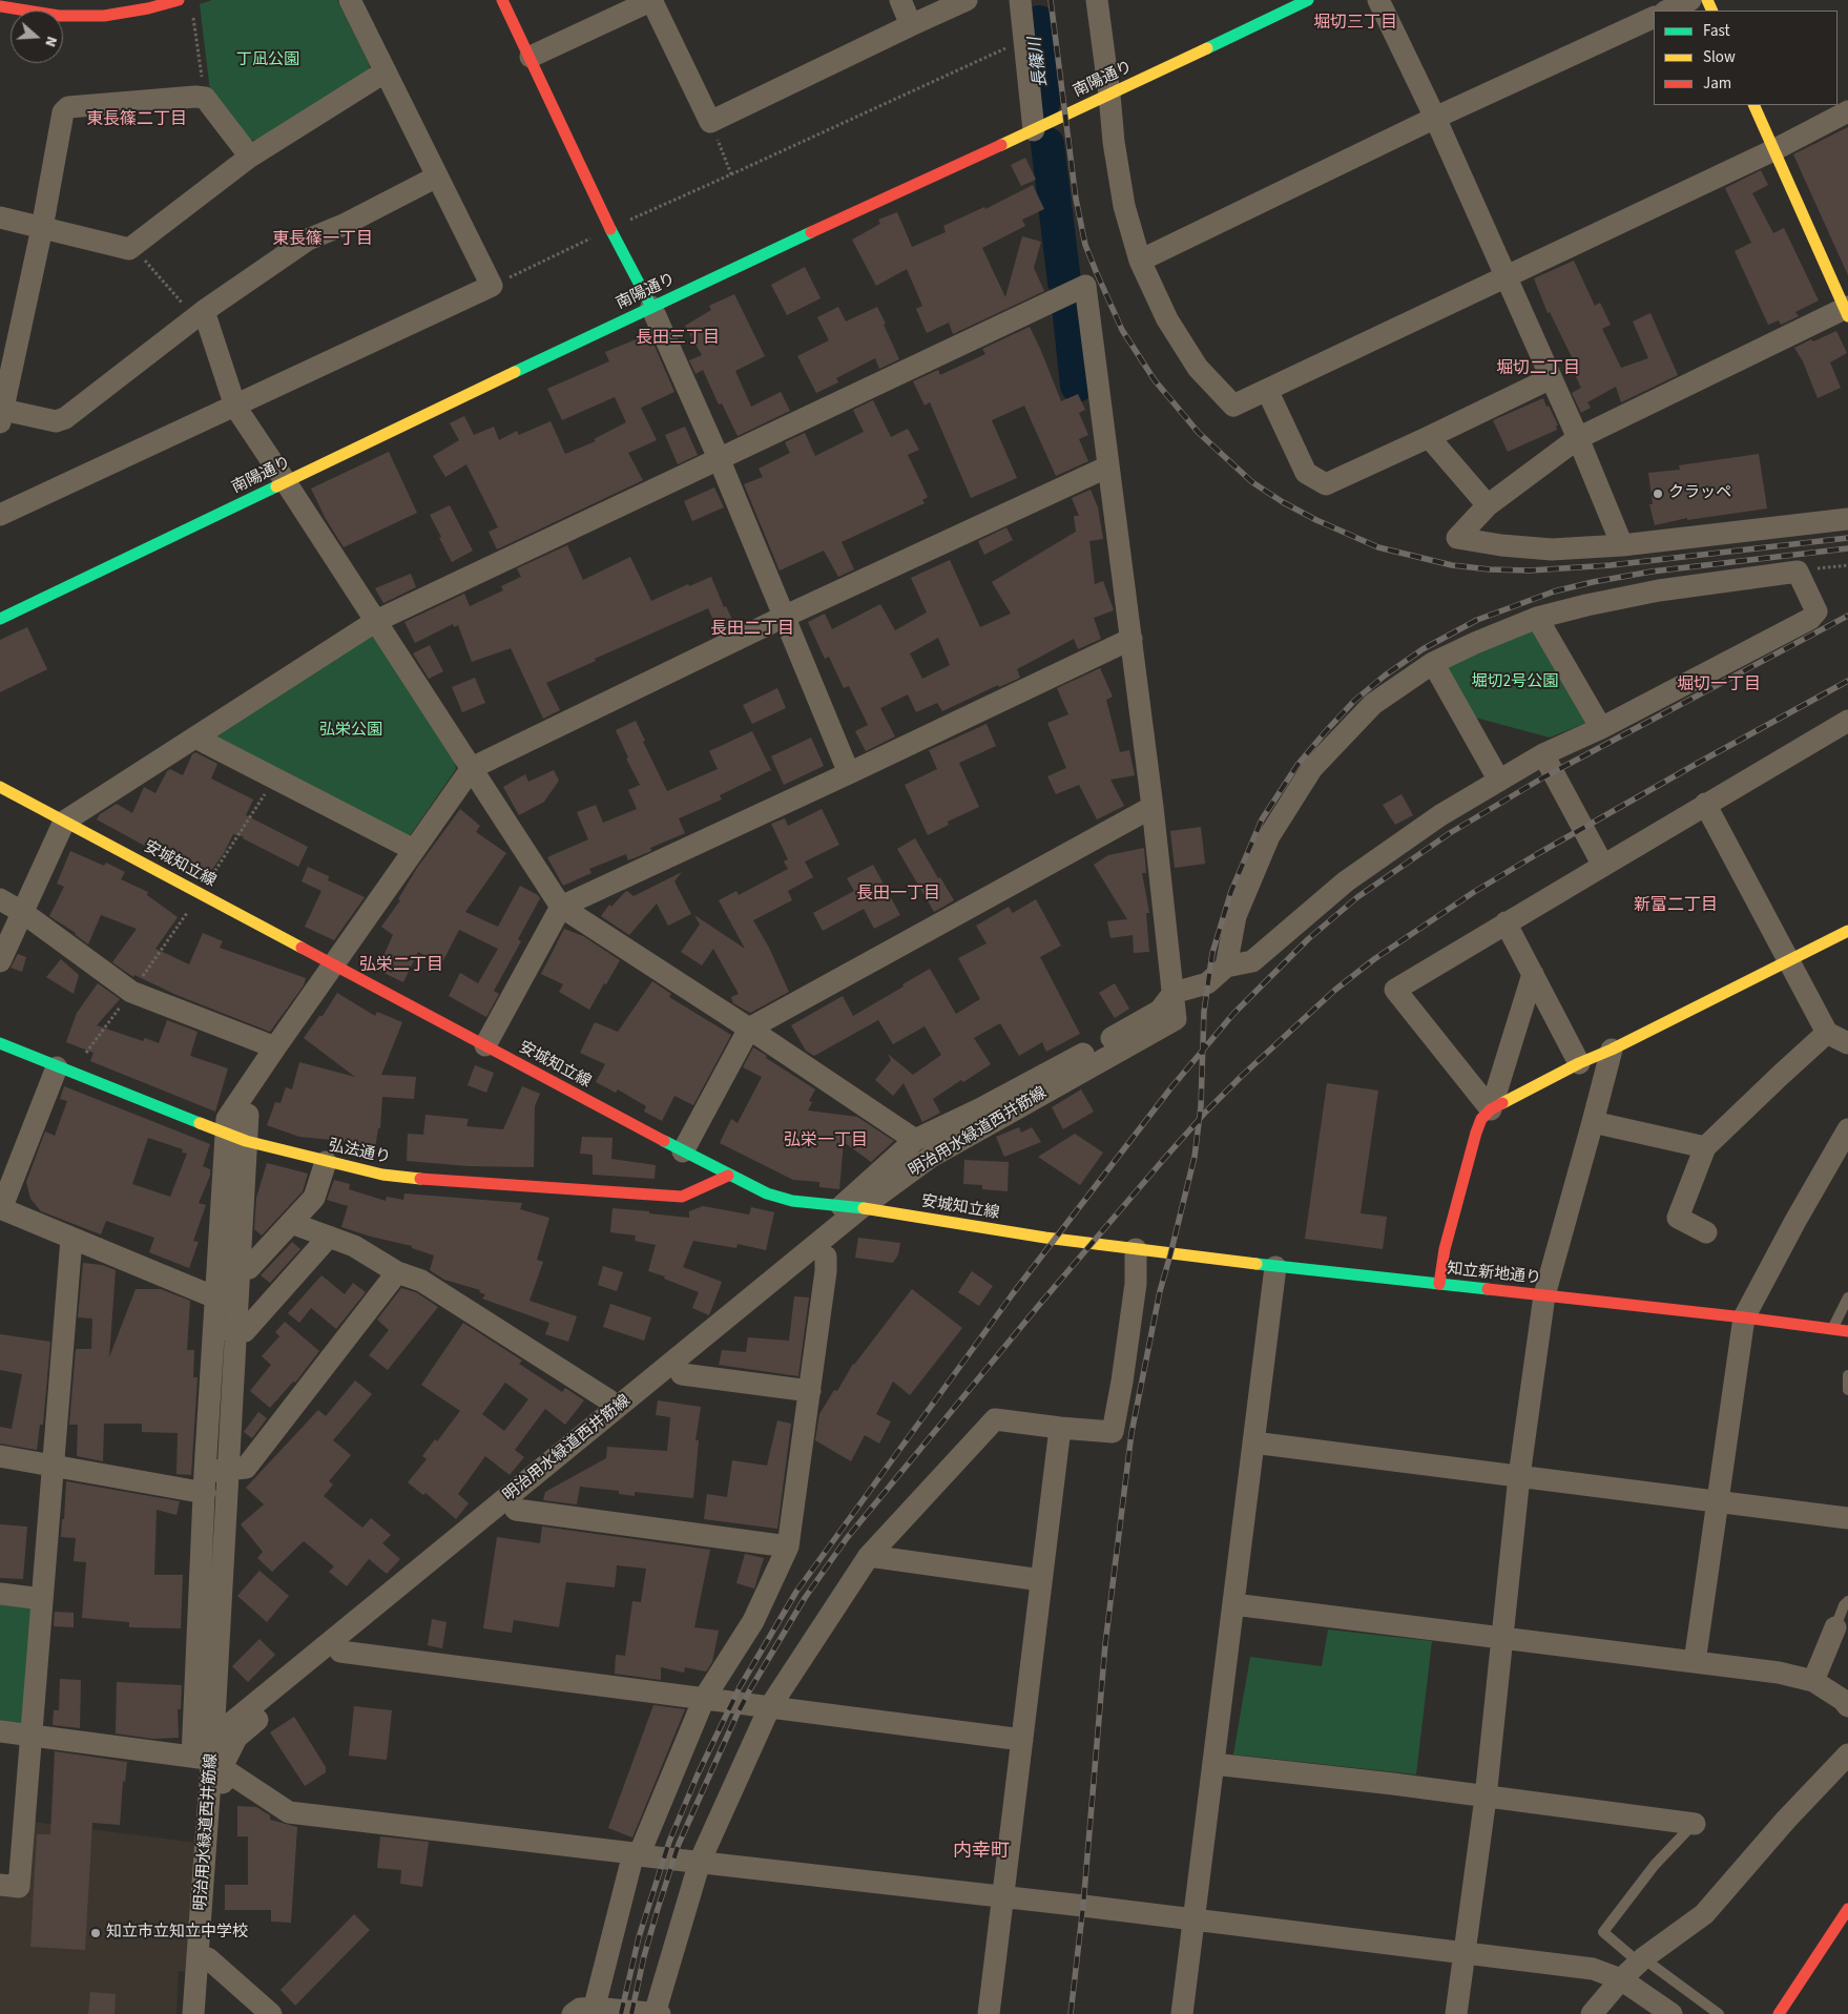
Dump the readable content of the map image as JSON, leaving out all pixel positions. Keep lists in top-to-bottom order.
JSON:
{
  "streets": {
    "street": [
      "南陽通り",
      "安城知立線",
      "明治用水緑道西井筋線",
      "弘法通り",
      "知立新地通り"
    ]
  },
  "crossings": [
    ["安城知立線", "明治用水緑道西井筋線"],
    ["安城知立線", "弘法通り"],
    ["安城知立線", "知立新地通り"]
  ],
  "districts": [
    "堀切三丁目",
    "東長篠二丁目",
    "東長篠一丁目",
    "長田三丁目",
    "堀切二丁目",
    "長田二丁目",
    "堀切一丁目",
    "長田一丁目",
    "新富二丁目",
    "弘栄二丁目",
    "弘栄一丁目",
    "内幸町"
  ],
  "water": ["長篠川"],
  "parks": ["丁凪公園", "堀切2号公園", "弘栄公園"],
  "places": ["クラッペ", "知立市立知立中学校"],
  "legend": ["Fast", "Slow", "Jam"],
  "north": "right"
}
